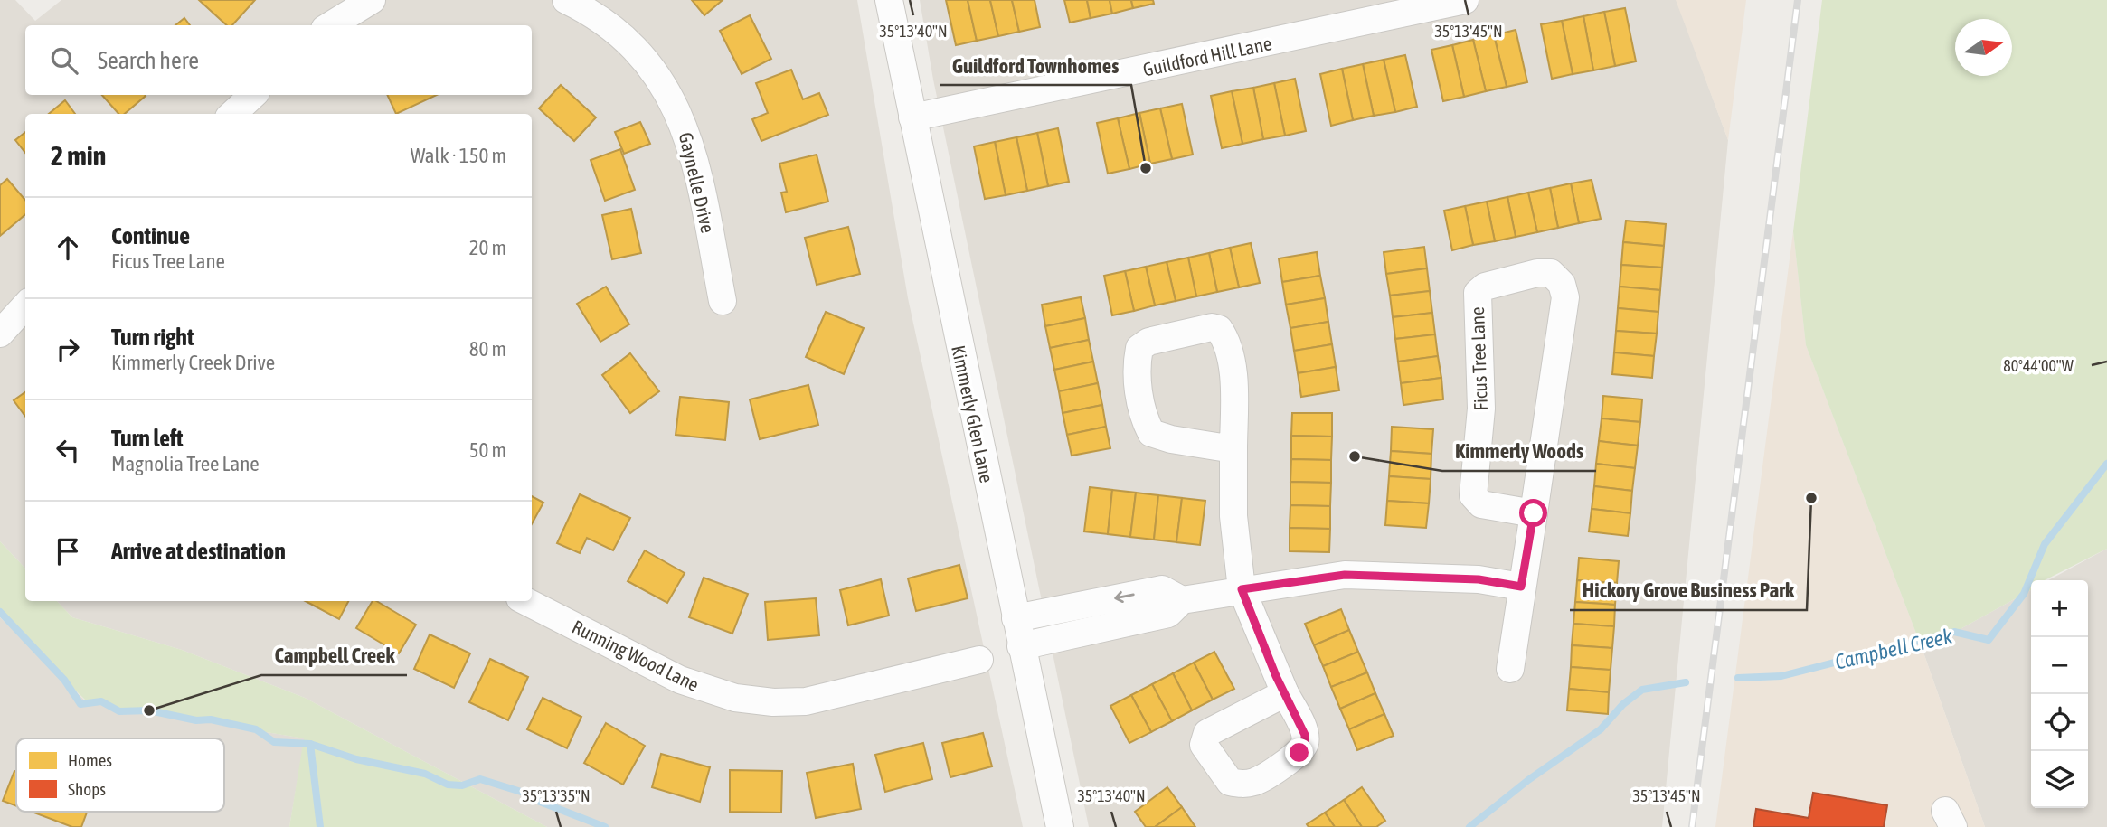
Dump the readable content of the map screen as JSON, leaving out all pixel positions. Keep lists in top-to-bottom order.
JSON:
{
  "streets": {
    "street": [
      "Guildford Hill Lane",
      "Gaynelle Drive",
      "Ficus Tree Lane",
      "Kimmerly Glen Lane",
      "Running Wood Lane"
    ]
  },
  "crossings": [
    ["Guildford Hill Lane", "Kimmerly Glen Lane"]
  ],
  "water": ["Campbell Creek"],
  "places": [
    "Guildford Townhomes",
    "Kimmerly Woods",
    "Hickory Grove Business Park",
    "Campbell Creek"
  ],
  "legend": ["Homes", "Shops"],
  "north": "right",
  "page": {
    "search": "Search here",
    "heading": ["2 min", "Walk · 150 m"],
    "list": [
      ["Continue", "Ficus Tree Lane", "20 m"],
      ["Turn right", "Kimmerly Creek Drive", "80 m"],
      ["Turn left", "Magnolia Tree Lane", "50 m"],
      "Arrive at destination"
    ],
    "map_buttons": ["+", "−"]
  },
  "coordinates": [
    "35°13'40\"N",
    "35°13'45\"N",
    "80°44'00\"W",
    "35°13'35\"N"
  ]
}
